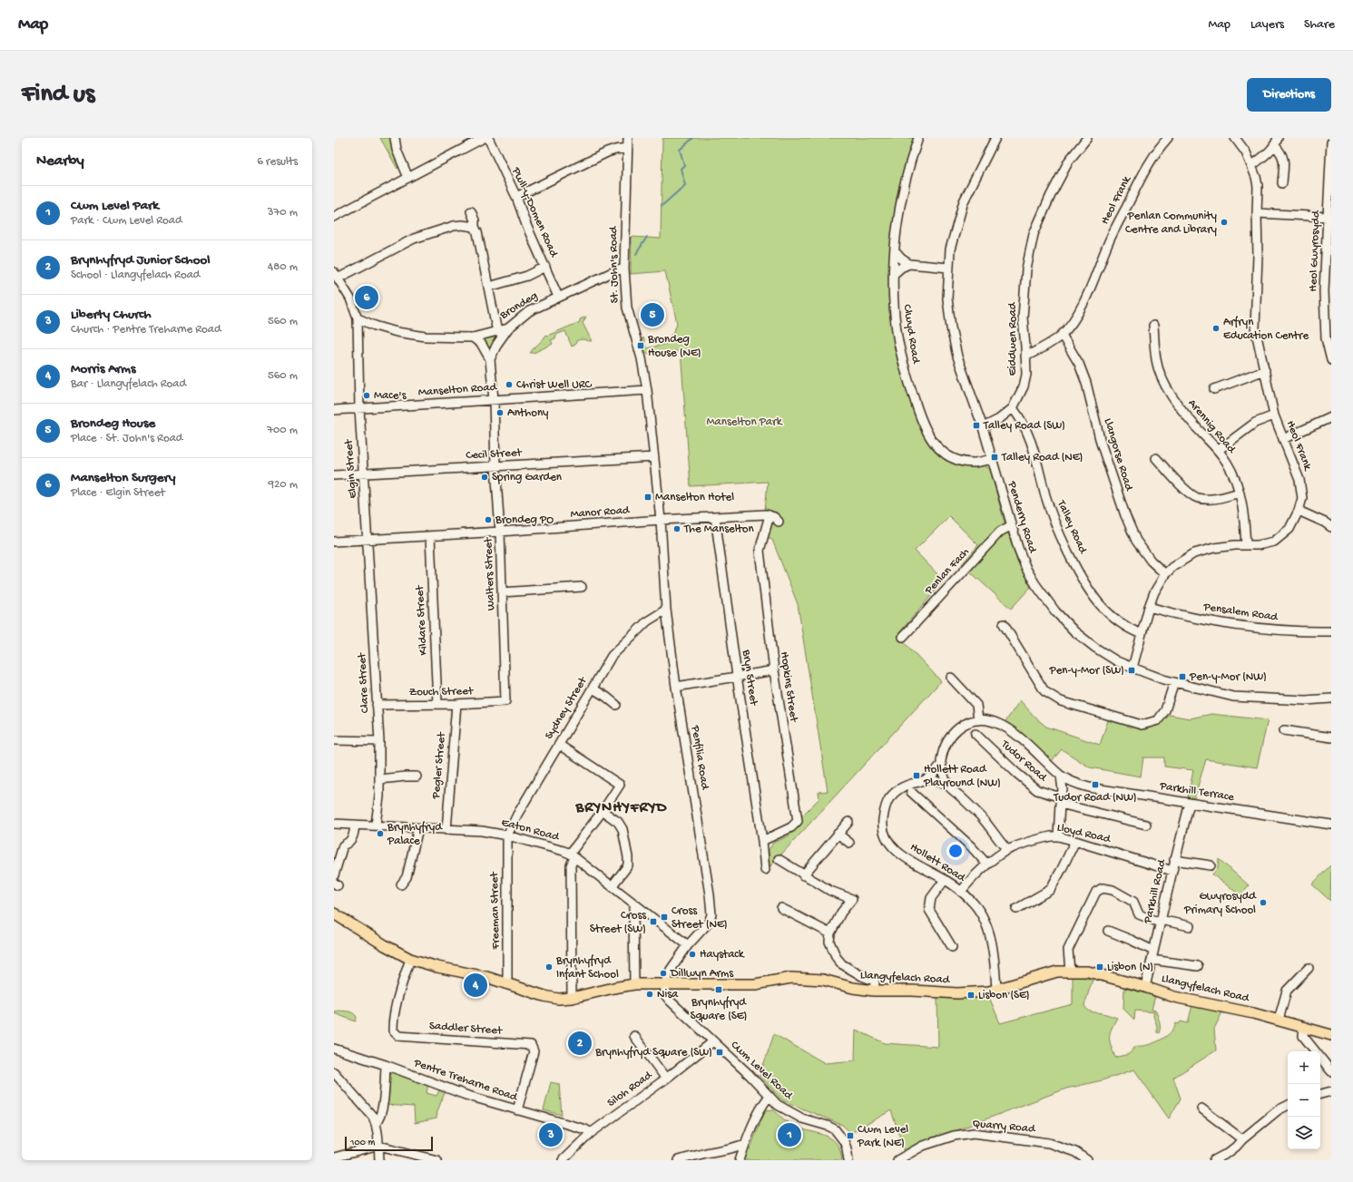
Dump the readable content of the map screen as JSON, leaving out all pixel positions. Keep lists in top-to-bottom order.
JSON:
{
  "streets": {
    "main road": ["Llangyfelach Road"],
    "street": [
      "Heol Frank",
      "Pwll-y-Domen Road",
      "Heol Gwyrosydd",
      "St. John's Road",
      "Brondeg",
      "Clwyd Road",
      "Eiddwen Road",
      "Manselton Road",
      "Arennig Road",
      "Cecil Street",
      "Llangorse Road",
      "Elgin Street",
      "Manor Road",
      "Penderry Road",
      "Talley Road",
      "Penlan Fach",
      "Walters Street",
      "Pensalem Road",
      "Kildare Street",
      "Bryn Street",
      "Clare Street",
      "Hopkins Street",
      "Zouch Street",
      "Sydney Street",
      "Penfilia Road",
      "Tudor Road",
      "Pegler Street",
      "Parkhill Terrace",
      "Eaton Road",
      "Lloyd Road",
      "Hollett Road",
      "Parkhill Road",
      "Freeman Street",
      "Saddler Street",
      "Cwm Level Road",
      "Pentre Treharne Road",
      "Siloh Road",
      "Quarry Road"
    ]
  },
  "crossings": [
    ["Heol Frank", "Eiddwen Road"],
    ["Heol Frank", "Arennig Road"],
    ["Heol Frank", "Llangorse Road"],
    ["Heol Frank", "Penderry Road"],
    ["Heol Frank", "Talley Road"],
    ["Heol Frank", "Pensalem Road"],
    ["Pwll-y-Domen Road", "Brondeg"],
    ["St. John's Road", "Brondeg"],
    ["St. John's Road", "Manselton Road"],
    ["St. John's Road", "Cecil Street"],
    ["St. John's Road", "Manor Road"],
    ["St. John's Road", "Penfilia Road"],
    ["Brondeg", "Elgin Street"],
    ["Brondeg", "Walters Street"],
    ["Clwyd Road", "Penderry Road"],
    ["Eiddwen Road", "Penderry Road"],
    ["Eiddwen Road", "Talley Road"],
    ["Manselton Road", "Elgin Street"],
    ["Manselton Road", "Walters Street"],
    ["Cecil Street", "Elgin Street"],
    ["Cecil Street", "Walters Street"],
    ["Elgin Street", "Manor Road"],
    ["Elgin Street", "Clare Street"],
    ["Manor Road", "Walters Street"],
    ["Manor Road", "Kildare Street"],
    ["Manor Road", "Bryn Street"],
    ["Manor Road", "Clare Street"],
    ["Manor Road", "Hopkins Street"],
    ["Manor Road", "Penfilia Road"],
    ["Penderry Road", "Penlan Fach"],
    ["Walters Street", "Zouch Street"],
    ["Kildare Street", "Zouch Street"],
    ["Bryn Street", "Hopkins Street"],
    ["Clare Street", "Zouch Street"],
    ["Clare Street", "Eaton Road"],
    ["Zouch Street", "Pegler Street"],
    ["Sydney Street", "Penfilia Road"],
    ["Sydney Street", "Eaton Road"],
    ["Sydney Street", "Freeman Street"],
    ["Penfilia Road", "Eaton Road"],
    ["Penfilia Road", "Llangyfelach Road"],
    ["Penfilia Road", "Cwm Level Road"],
    ["Pegler Street", "Eaton Road"],
    ["Parkhill Terrace", "Parkhill Road"],
    ["Eaton Road", "Freeman Street"],
    ["Lloyd Road", "Hollett Road"],
    ["Lloyd Road", "Parkhill Road"],
    ["Hollett Road", "Llangyfelach Road"],
    ["Parkhill Road", "Llangyfelach Road"],
    ["Freeman Street", "Llangyfelach Road"],
    ["Llangyfelach Road", "Saddler Street"],
    ["Llangyfelach Road", "Cwm Level Road"],
    ["Saddler Street", "Pentre Treharne Road"],
    ["Cwm Level Road", "Siloh Road"],
    ["Pentre Treharne Road", "Siloh Road"]
  ],
  "districts": ["BRYNHYFRYD"],
  "parks": ["Manselton Park"],
  "places": {
    "other": [
      "Penlan Community Centre and Library",
      "Arfryn Education Centre",
      "Christ Well URC",
      "Mace's",
      "Anthony",
      "Spring Garden",
      "Brondeg PO",
      "The Manselton",
      "Brynhyfryd Palace",
      "Gwyrosydd Primary School",
      "Haystack",
      "Brynhyfryd Infant School",
      "Dillwyn Arms",
      "Nisa"
    ],
    "transit": [
      "Brondeg House (NE)",
      "Talley Road (SW)",
      "Talley Road (NE)",
      "Manselton Hotel",
      "Pen-y-Mor (SW)",
      "Pen-y-Mor (NW)",
      "Hollett Road Playround (NW)",
      "Tudor Road (NW)",
      "Cross Street (NE)",
      "Cross Street (SW)",
      "Lisbon (N)",
      "Brynhyfryd Square (SE)",
      "Lisbon (SE)",
      "Brynhyfryd Square (SW)",
      "Cwm Level Park (NE)"
    ]
  },
  "scale_bar": "100 m",
  "page": {
    "header": "Map",
    "nav": ["Map", "Layers", "Share"],
    "buttons": "Directions",
    "title": "Find us",
    "heading": ["Nearby", "6 results"],
    "list": [
      {
        "mark": "1",
        "name": "Cwm Level Park",
        "note": "Park · Cwm Level Road",
        "value": "370 m"
      },
      {
        "mark": "2",
        "name": "Brynhyfryd Junior School",
        "note": "School · Llangyfelach Road",
        "value": "480 m"
      },
      {
        "mark": "3",
        "name": "Liberty Church",
        "note": "Church · Pentre Treharne Road",
        "value": "560 m"
      },
      {
        "mark": "4",
        "name": "Morris Arms",
        "note": "Bar · Llangyfelach Road",
        "value": "560 m"
      },
      {
        "mark": "5",
        "name": "Brondeg House",
        "note": "Place · St. John's Road",
        "value": "700 m"
      },
      {
        "mark": "6",
        "name": "Manselton Surgery",
        "note": "Place · Elgin Street",
        "value": "920 m"
      }
    ],
    "pins": [
      "6",
      "5",
      "4",
      "2",
      "1",
      "3"
    ],
    "map_buttons": ["+", "−"],
    "scale": "100 m"
  }
}
